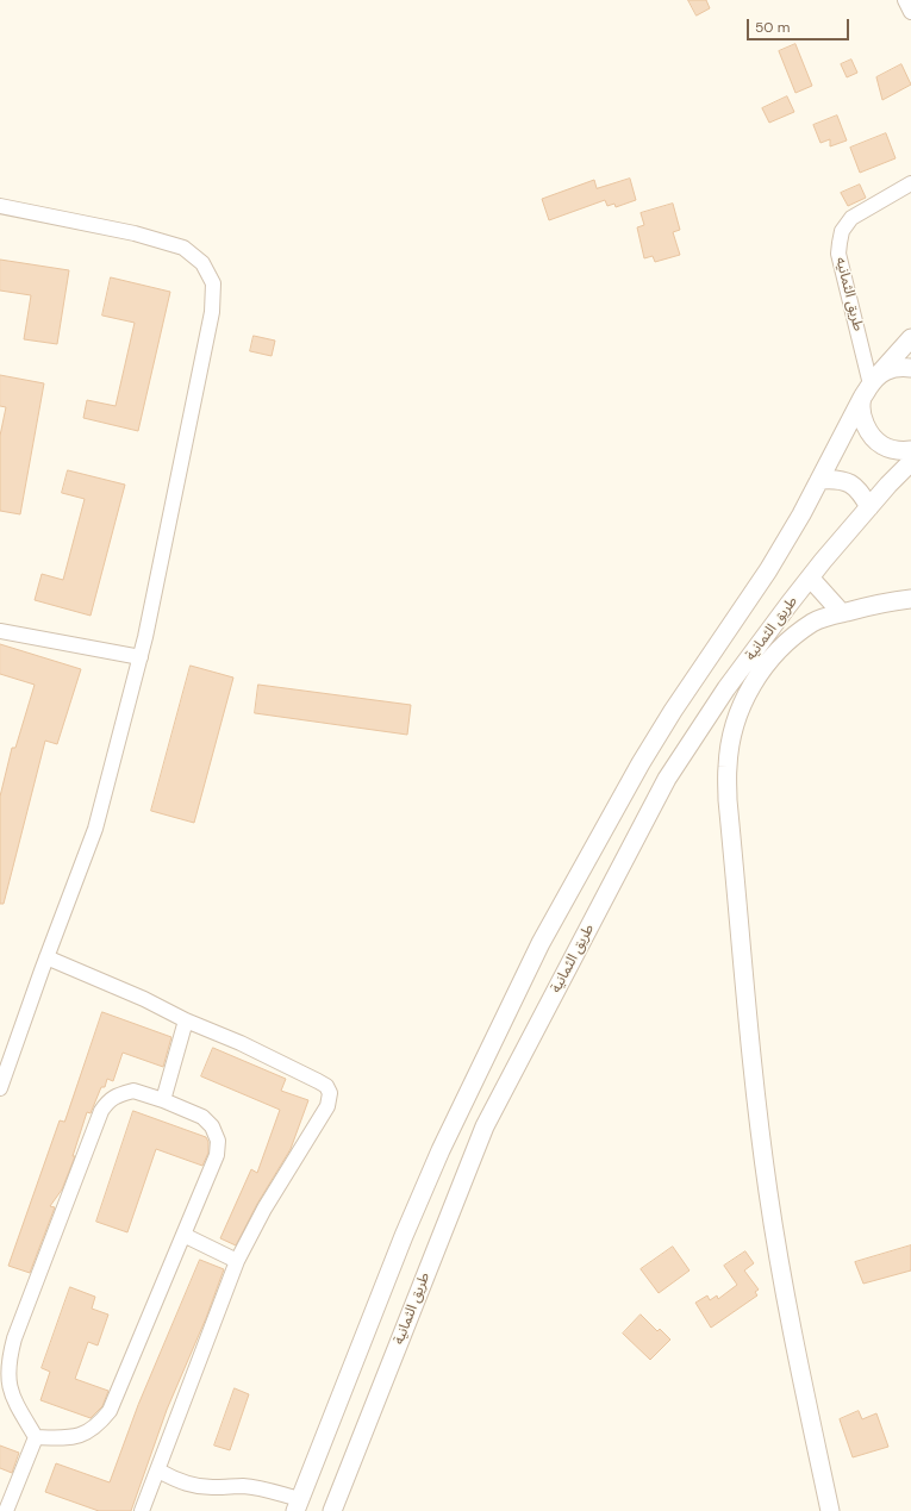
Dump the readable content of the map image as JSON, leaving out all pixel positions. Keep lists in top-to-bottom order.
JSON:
{
  "streets": {
    "street": ["طريق الثمانيه", "طريق الثمانية"]
  },
  "scale_bar": "50 m"
}
